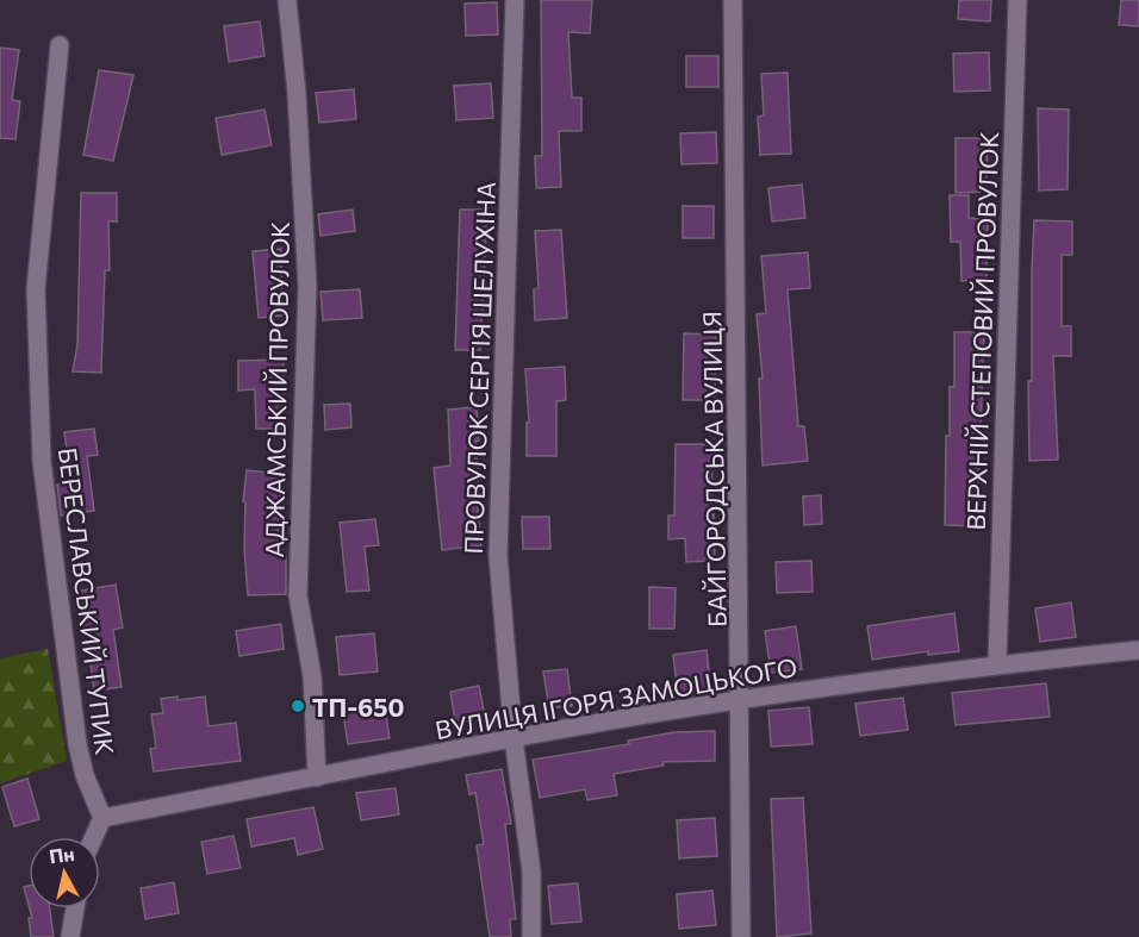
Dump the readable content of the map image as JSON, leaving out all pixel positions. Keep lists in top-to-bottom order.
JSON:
{
  "streets": {
    "street": [
      "ВЕРХНІЙ СТЕПОВИЙ ПРОВУЛОК",
      "ПРОВУЛОК СЕРГІЯ ШЕЛУХІНА",
      "АДЖАМСЬКИЙ ПРОВУЛОК",
      "БАЙГОРОДСЬКА ВУЛИЦЯ",
      "БЕРЕСЛАВСЬКИЙ ТУПИК",
      "ВУЛИЦЯ ІГОРЯ ЗАМОЦЬКОГО"
    ]
  },
  "crossings": [
    ["ВЕРХНІЙ СТЕПОВИЙ ПРОВУЛОК", "ВУЛИЦЯ ІГОРЯ ЗАМОЦЬКОГО"],
    ["ПРОВУЛОК СЕРГІЯ ШЕЛУХІНА", "ВУЛИЦЯ ІГОРЯ ЗАМОЦЬКОГО"],
    ["АДЖАМСЬКИЙ ПРОВУЛОК", "ВУЛИЦЯ ІГОРЯ ЗАМОЦЬКОГО"],
    ["БАЙГОРОДСЬКА ВУЛИЦЯ", "ВУЛИЦЯ ІГОРЯ ЗАМОЦЬКОГО"],
    ["БЕРЕСЛАВСЬКИЙ ТУПИК", "ВУЛИЦЯ ІГОРЯ ЗАМОЦЬКОГО"]
  ],
  "places": ["ТП-650"],
  "north": "top"
}
